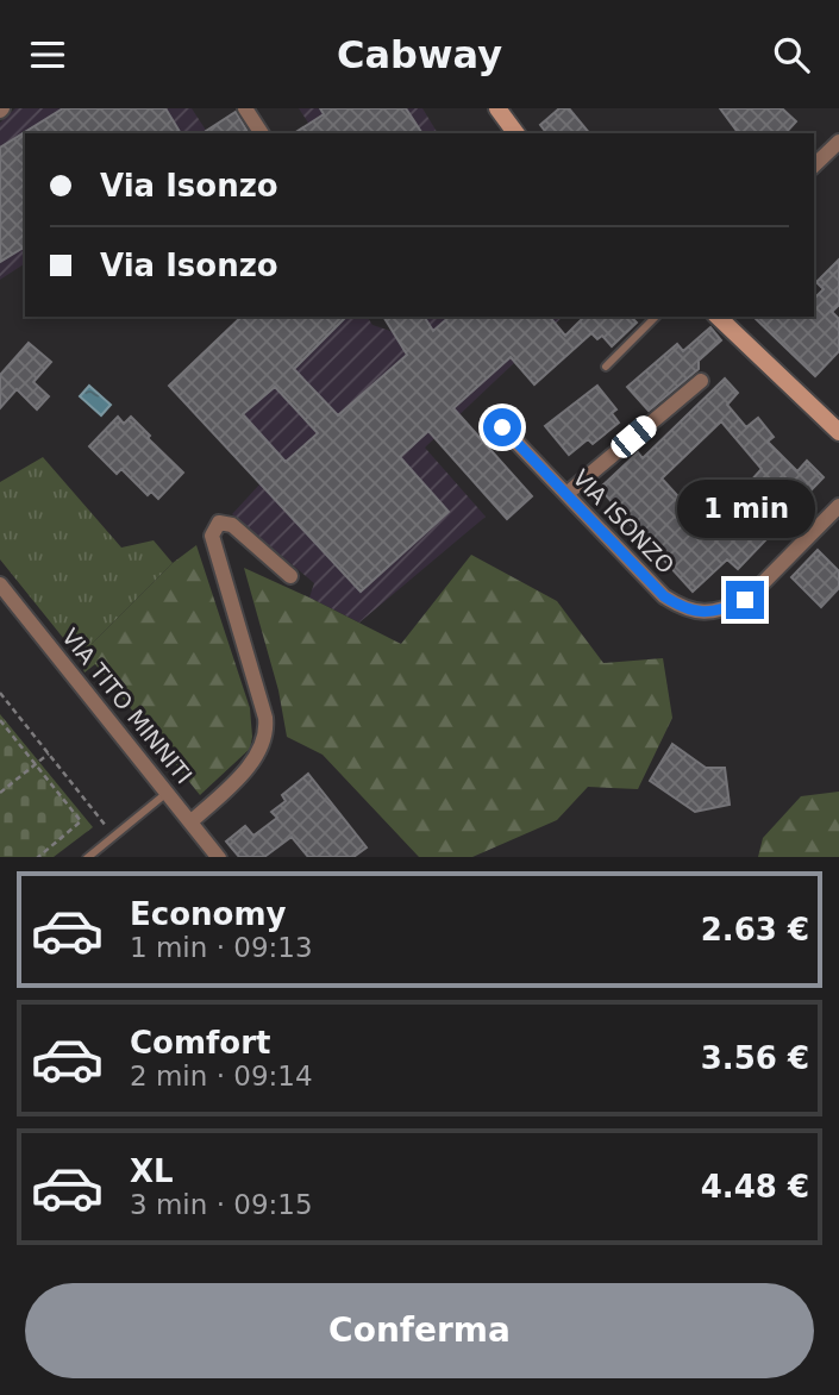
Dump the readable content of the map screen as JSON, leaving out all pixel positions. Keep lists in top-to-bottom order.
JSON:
{
  "streets": {
    "street": ["VIA ISONZO", "VIA TITO MINNITI"]
  },
  "page": {
    "header": "Cabway",
    "banner": ["Via Isonzo", "Via Isonzo"],
    "bubble": "1 min",
    "list": [
      {
        "name": "Economy",
        "note": "1 min · 09:13",
        "value": "2.63 €"
      },
      {
        "name": "Comfort",
        "note": "2 min · 09:14",
        "value": "3.56 €"
      },
      {
        "name": "XL",
        "note": "3 min · 09:15",
        "value": "4.48 €"
      }
    ],
    "buttons": "Conferma"
  }
}
